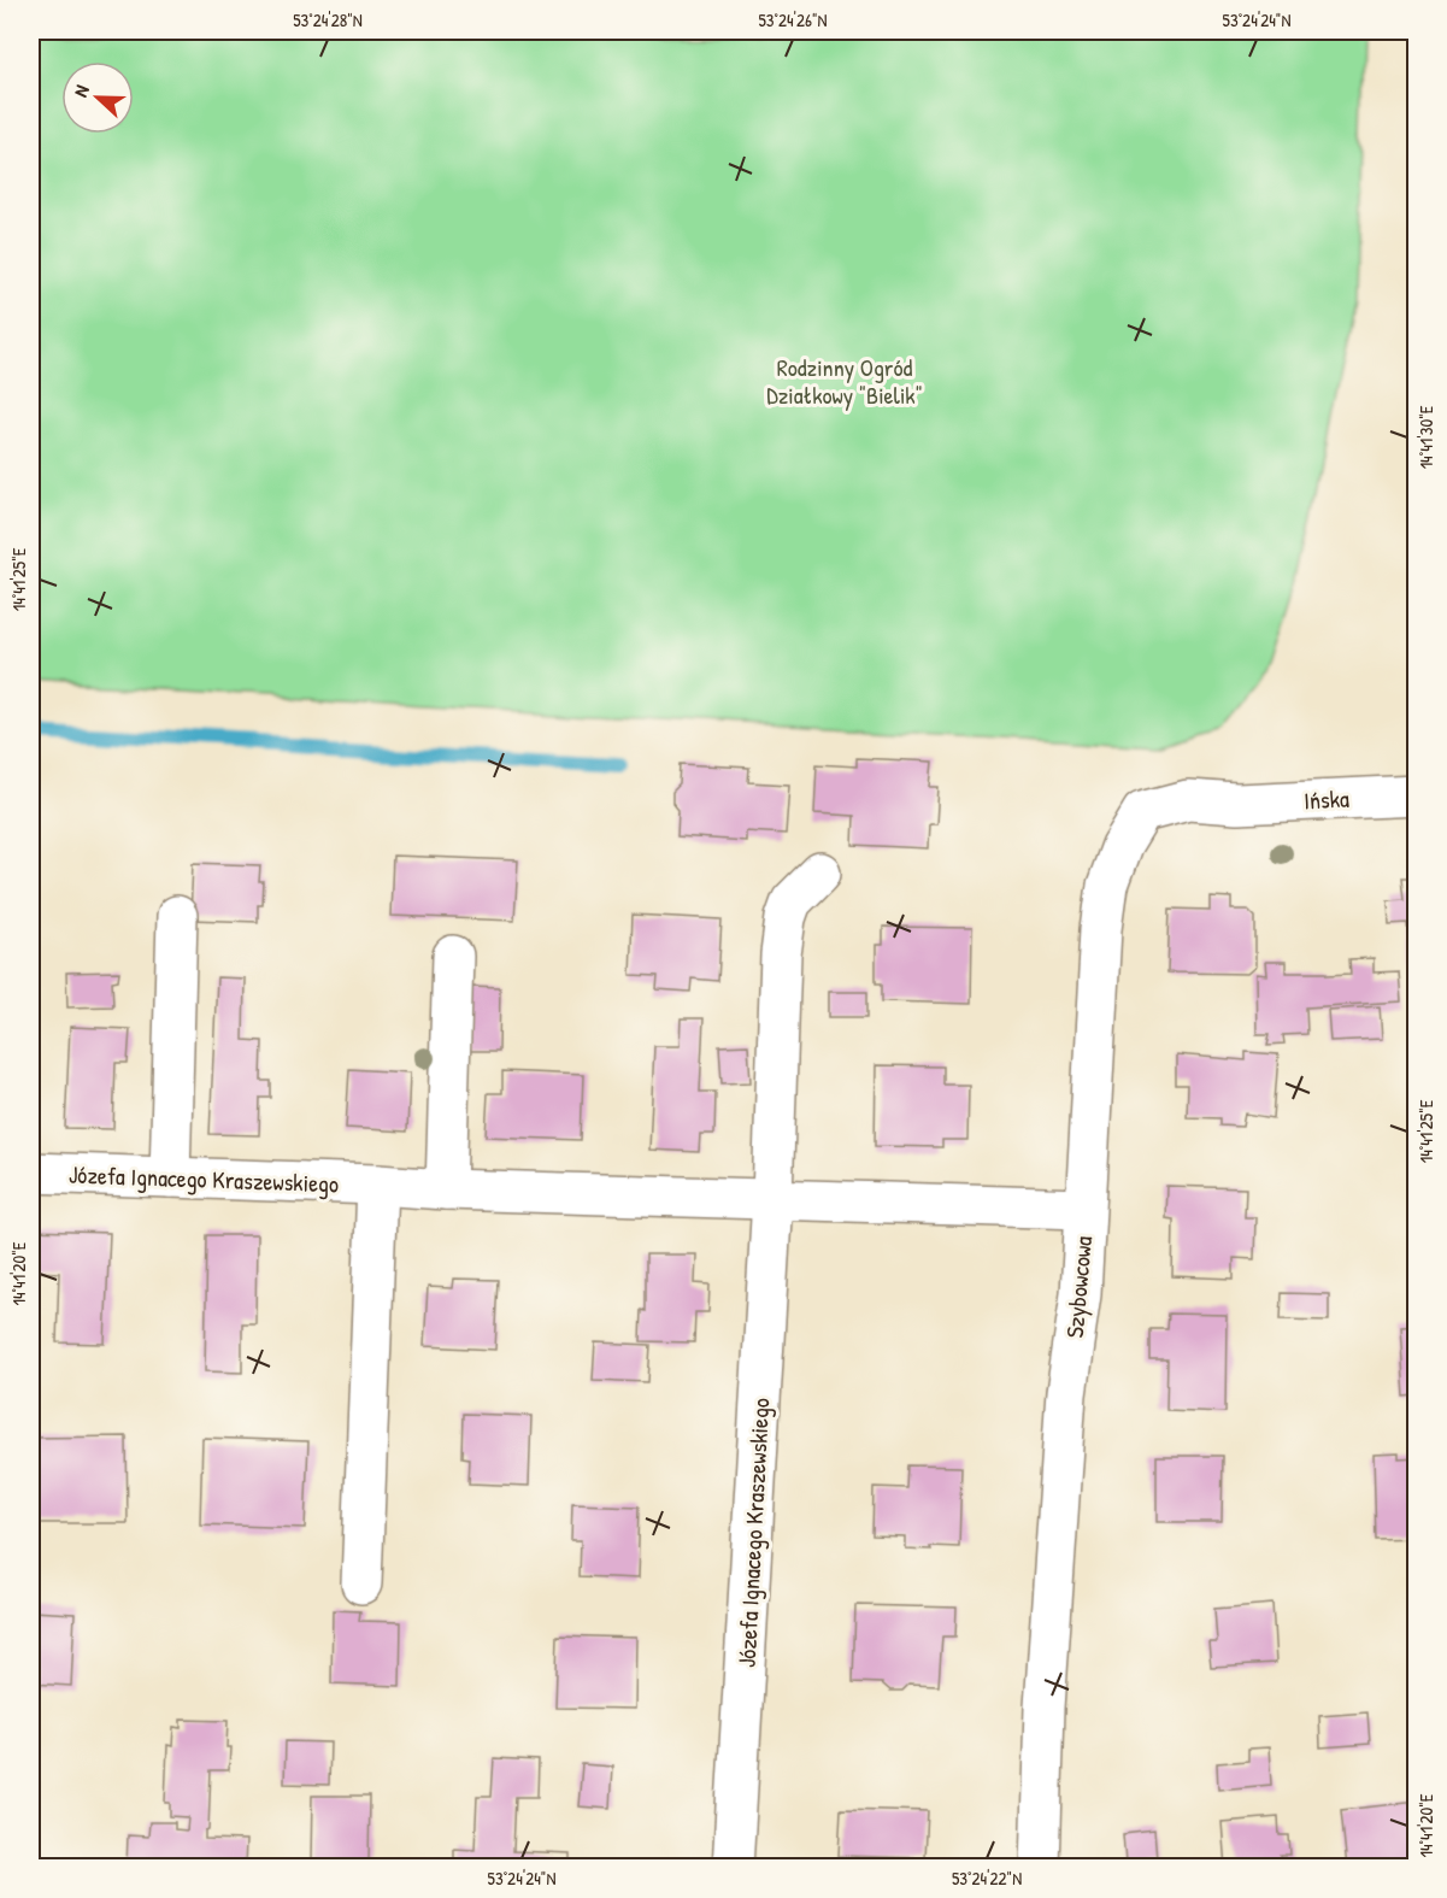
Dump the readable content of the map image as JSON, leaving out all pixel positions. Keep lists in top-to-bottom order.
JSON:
{
  "streets": {
    "street": ["Ińska", "Józefa Ignacego Kraszewskiego", "Szybowcowa"]
  },
  "crossings": [
    ["Ińska", "Szybowcowa"],
    ["Józefa Ignacego Kraszewskiego", "Szybowcowa"]
  ],
  "parks": ["Rodzinny Ogród Działkowy \"Bielik\""],
  "north": "left",
  "coordinates": [
    "53°24'28\"N",
    "53°24'26\"N",
    "53°24'24\"N",
    "14°41'30\"E",
    "14°41'25\"E",
    "14°41'20\"E",
    "53°24'22\"N"
  ]
}
